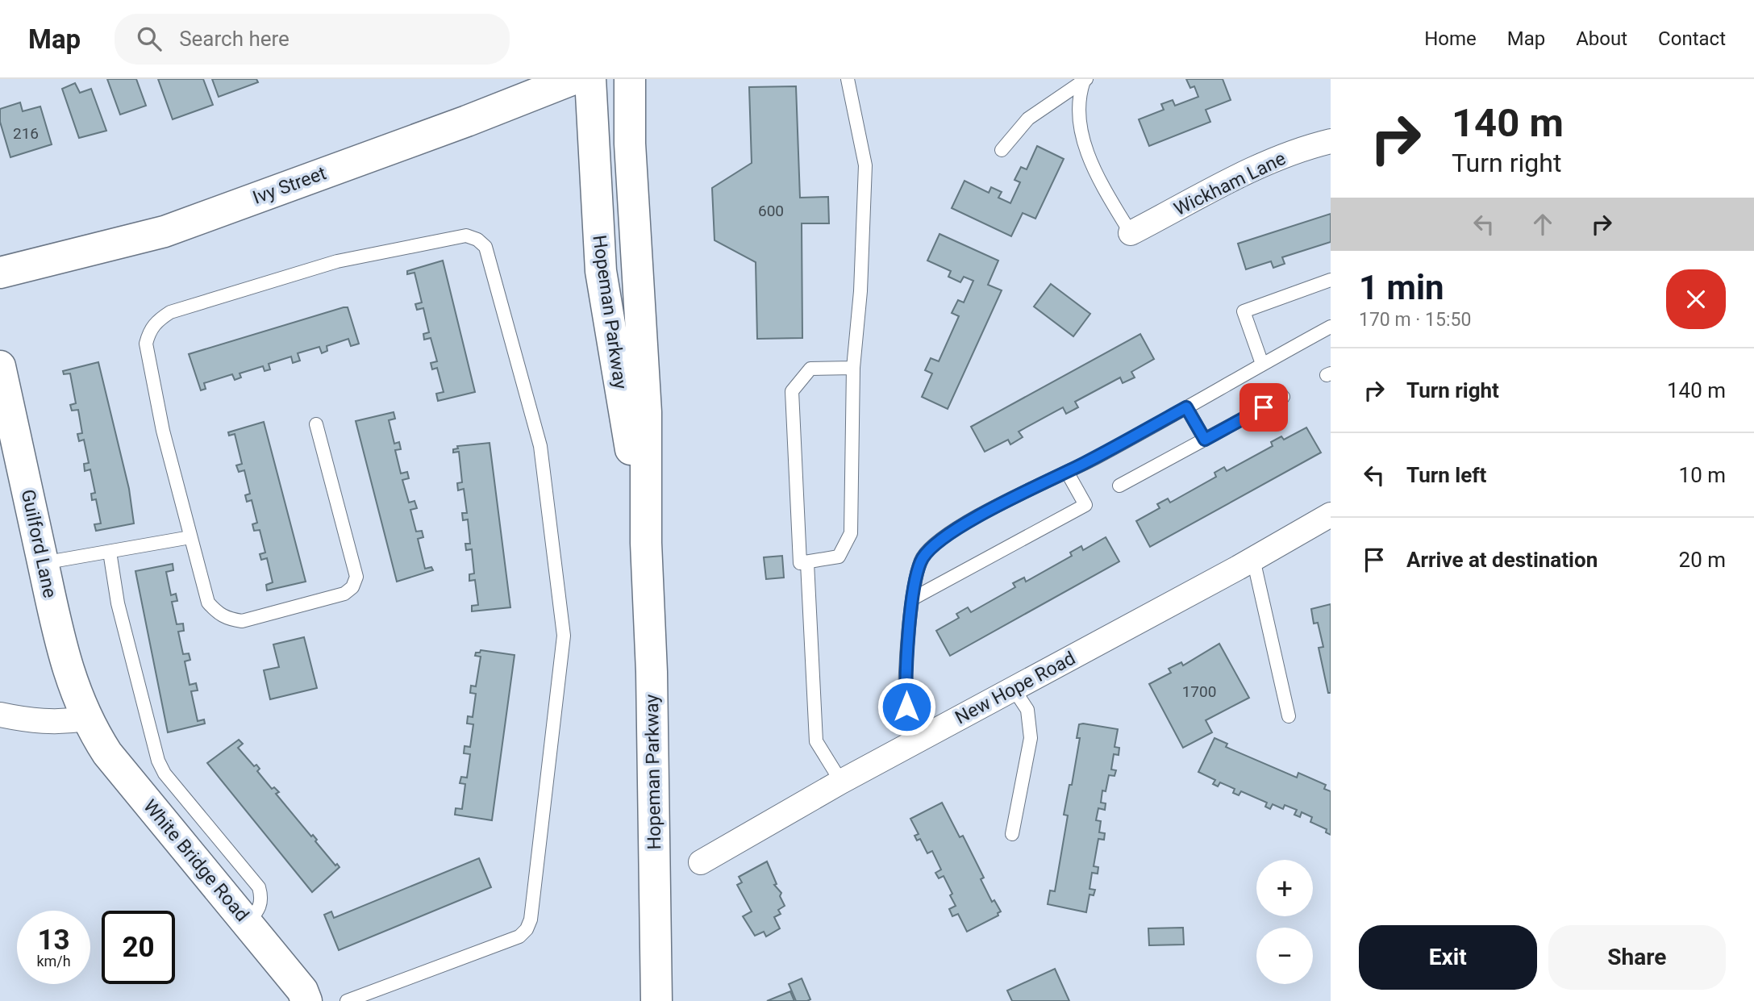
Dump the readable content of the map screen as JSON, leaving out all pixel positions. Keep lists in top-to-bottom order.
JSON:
{
  "streets": {
    "main road": [
      "Ivy Street",
      "Hopeman Parkway",
      "Guilford Lane",
      "White Bridge Road"
    ],
    "street": ["Wickham Lane", "New Hope Road"]
  },
  "crossings": [
    ["Guilford Lane", "White Bridge Road"]
  ],
  "house_numbers": ["216", "600", "1700"],
  "page": {
    "header": "Map",
    "search": "Search here",
    "nav": [
      "Home",
      "Map",
      "About",
      "Contact"
    ],
    "turn": ["140 m", "Turn right"],
    "heading": ["1 min", "170 m · 15:50"],
    "list": [
      {
        "name": "Turn right",
        "value": "140 m"
      },
      {
        "name": "Turn left",
        "value": "10 m"
      },
      {
        "name": "Arrive at destination",
        "value": "20 m"
      }
    ],
    "map_buttons": ["+", "−"],
    "speed": "13 km/h",
    "limit": "20",
    "buttons": ["Exit", "Share"]
  }
}
